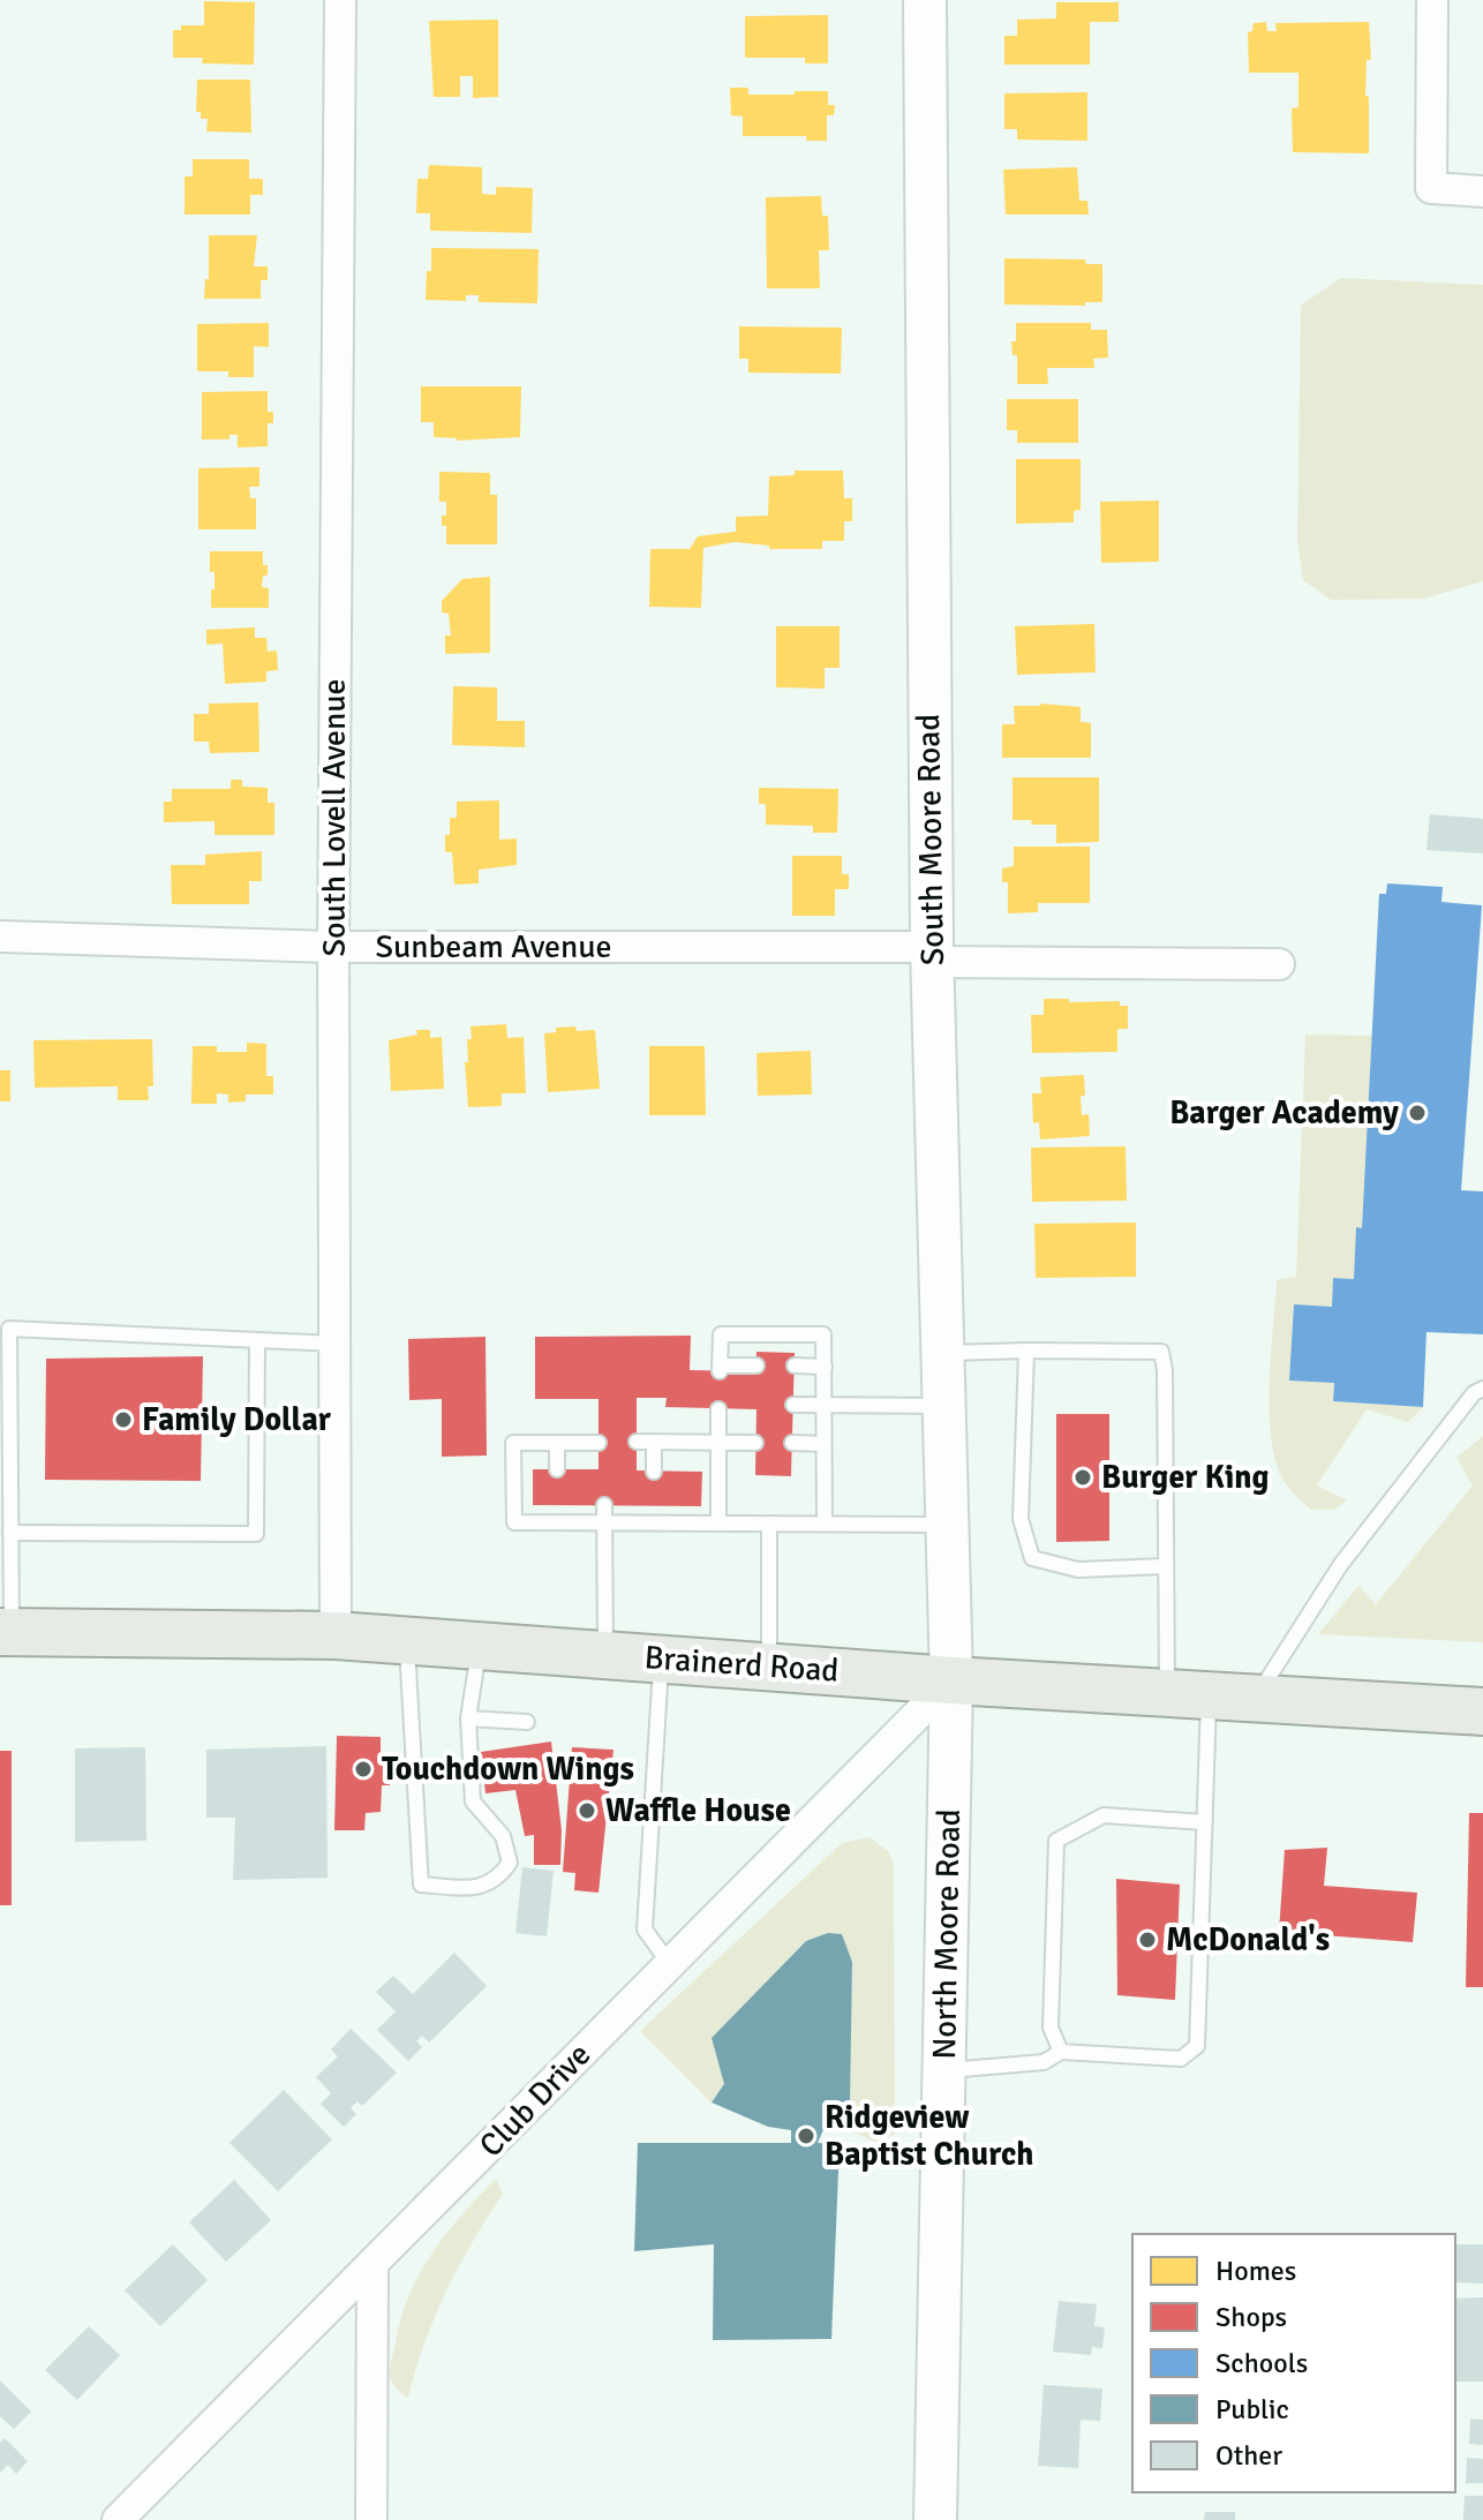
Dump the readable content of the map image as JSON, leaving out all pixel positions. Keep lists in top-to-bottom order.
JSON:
{
  "streets": {
    "main road": ["South Moore Road", "Brainerd Road", "North Moore Road"],
    "street": ["South Lovell Avenue", "Sunbeam Avenue", "Club Drive"]
  },
  "crossings": [
    ["South Lovell Avenue", "Sunbeam Avenue"],
    ["South Lovell Avenue", "Brainerd Road"],
    ["South Moore Road", "Sunbeam Avenue"],
    ["South Moore Road", "Brainerd Road"],
    ["South Moore Road", "North Moore Road"],
    ["South Moore Road", "Club Drive"],
    ["Brainerd Road", "North Moore Road"],
    ["Brainerd Road", "Club Drive"],
    ["North Moore Road", "Club Drive"]
  ],
  "places": [
    "Barger Academy",
    "Family Dollar",
    "Burger King",
    "Touchdown Wings",
    "Waffle House",
    "McDonald's",
    "Ridgeview Baptist Church"
  ],
  "legend": [
    "Homes",
    "Shops",
    "Schools",
    "Public",
    "Other"
  ]
}
